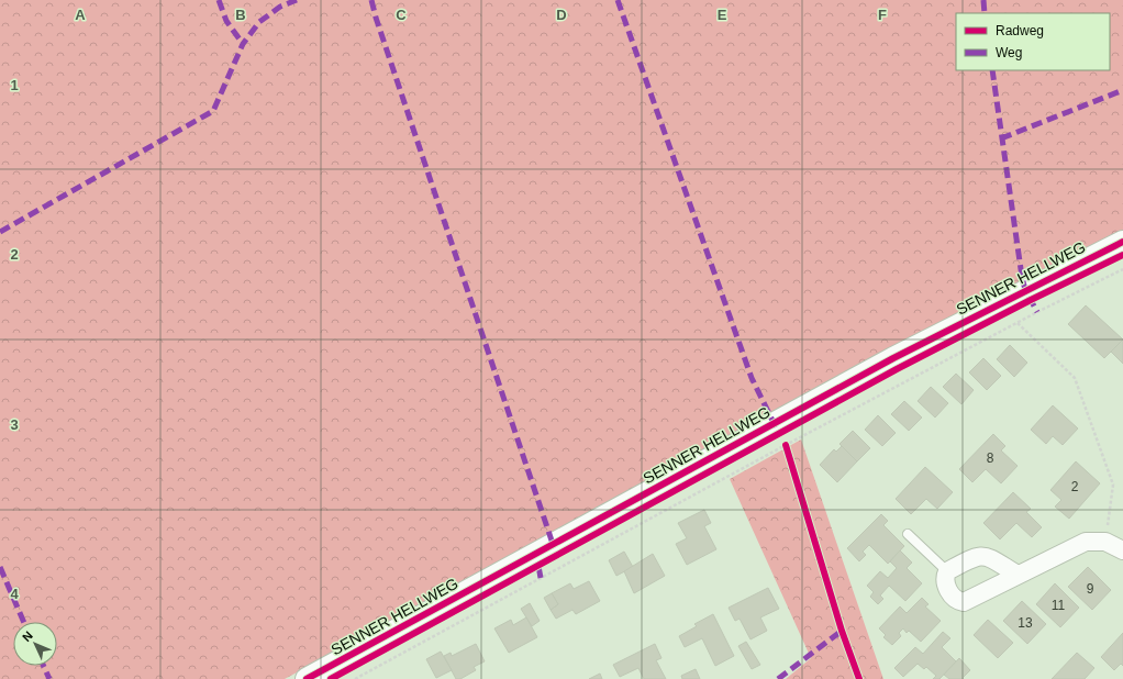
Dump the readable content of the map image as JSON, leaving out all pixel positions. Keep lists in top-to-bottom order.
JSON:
{
  "streets": {
    "street": ["SENNER HELLWEG"]
  },
  "house_numbers": [
    "8",
    "2",
    "9",
    "11",
    "13"
  ],
  "legend": ["Radweg", "Weg"],
  "north": "top left",
  "grid": {
    "columns": [
      "A",
      "B",
      "C",
      "D",
      "E",
      "F"
    ],
    "rows": [
      "1",
      "2",
      "3",
      "4"
    ]
  }
}
